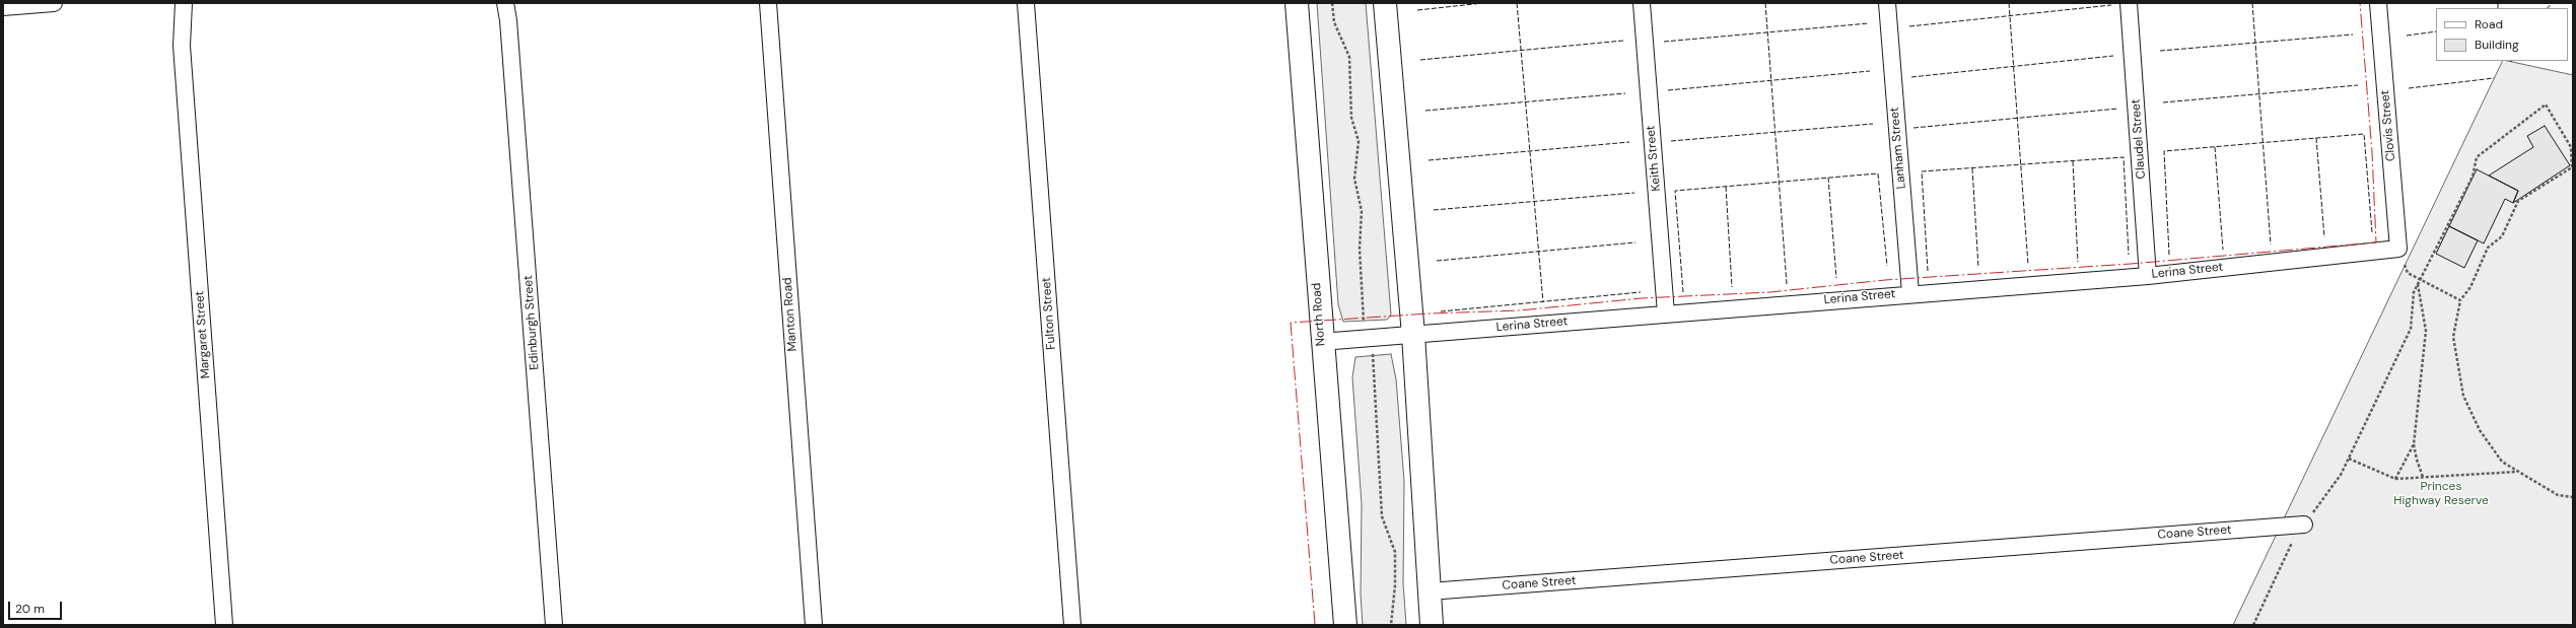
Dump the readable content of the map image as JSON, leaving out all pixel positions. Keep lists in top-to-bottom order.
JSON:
{
  "streets": {
    "highway": ["North Road"],
    "street": [
      "Clovis Street",
      "Claudel Street",
      "Lanham Street",
      "Keith Street",
      "Lerina Street",
      "Fulton Street",
      "Manton Road",
      "Edinburgh Street",
      "Margaret Street",
      "Coane Street"
    ]
  },
  "crossings": [
    ["Clovis Street", "Lerina Street"],
    ["Claudel Street", "Lerina Street"],
    ["Lanham Street", "Lerina Street"],
    ["Keith Street", "Lerina Street"],
    ["Lerina Street", "North Road"]
  ],
  "parks": ["Princes Highway Reserve"],
  "legend": ["Road", "Building"],
  "scale_bar": "20 m"
}
